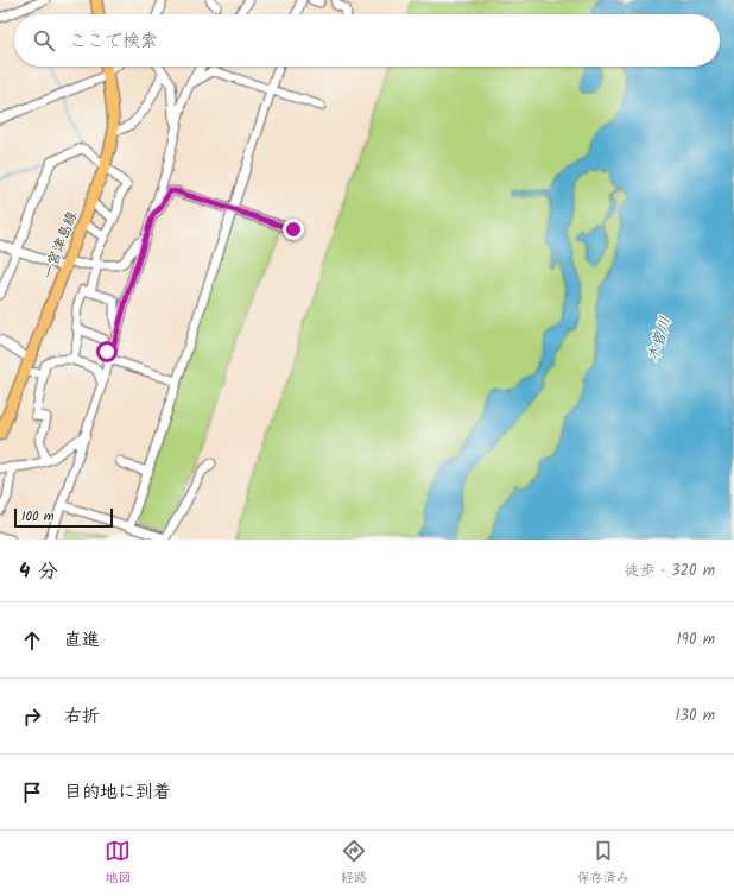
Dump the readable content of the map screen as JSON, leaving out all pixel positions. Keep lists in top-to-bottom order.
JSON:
{
  "streets": {
    "main road": ["一宮津島線"]
  },
  "water": ["木曽川"],
  "scale_bar": "100 m",
  "page": {
    "search": "ここで検索",
    "scale": "100 m",
    "heading": ["4 分", "徒歩 · 320 m"],
    "list": [
      ["直進", "190 m"],
      ["右折", "130 m"],
      "目的地に到着"
    ],
    "nav": ["地図", "経路", "保存済み"]
  }
}
